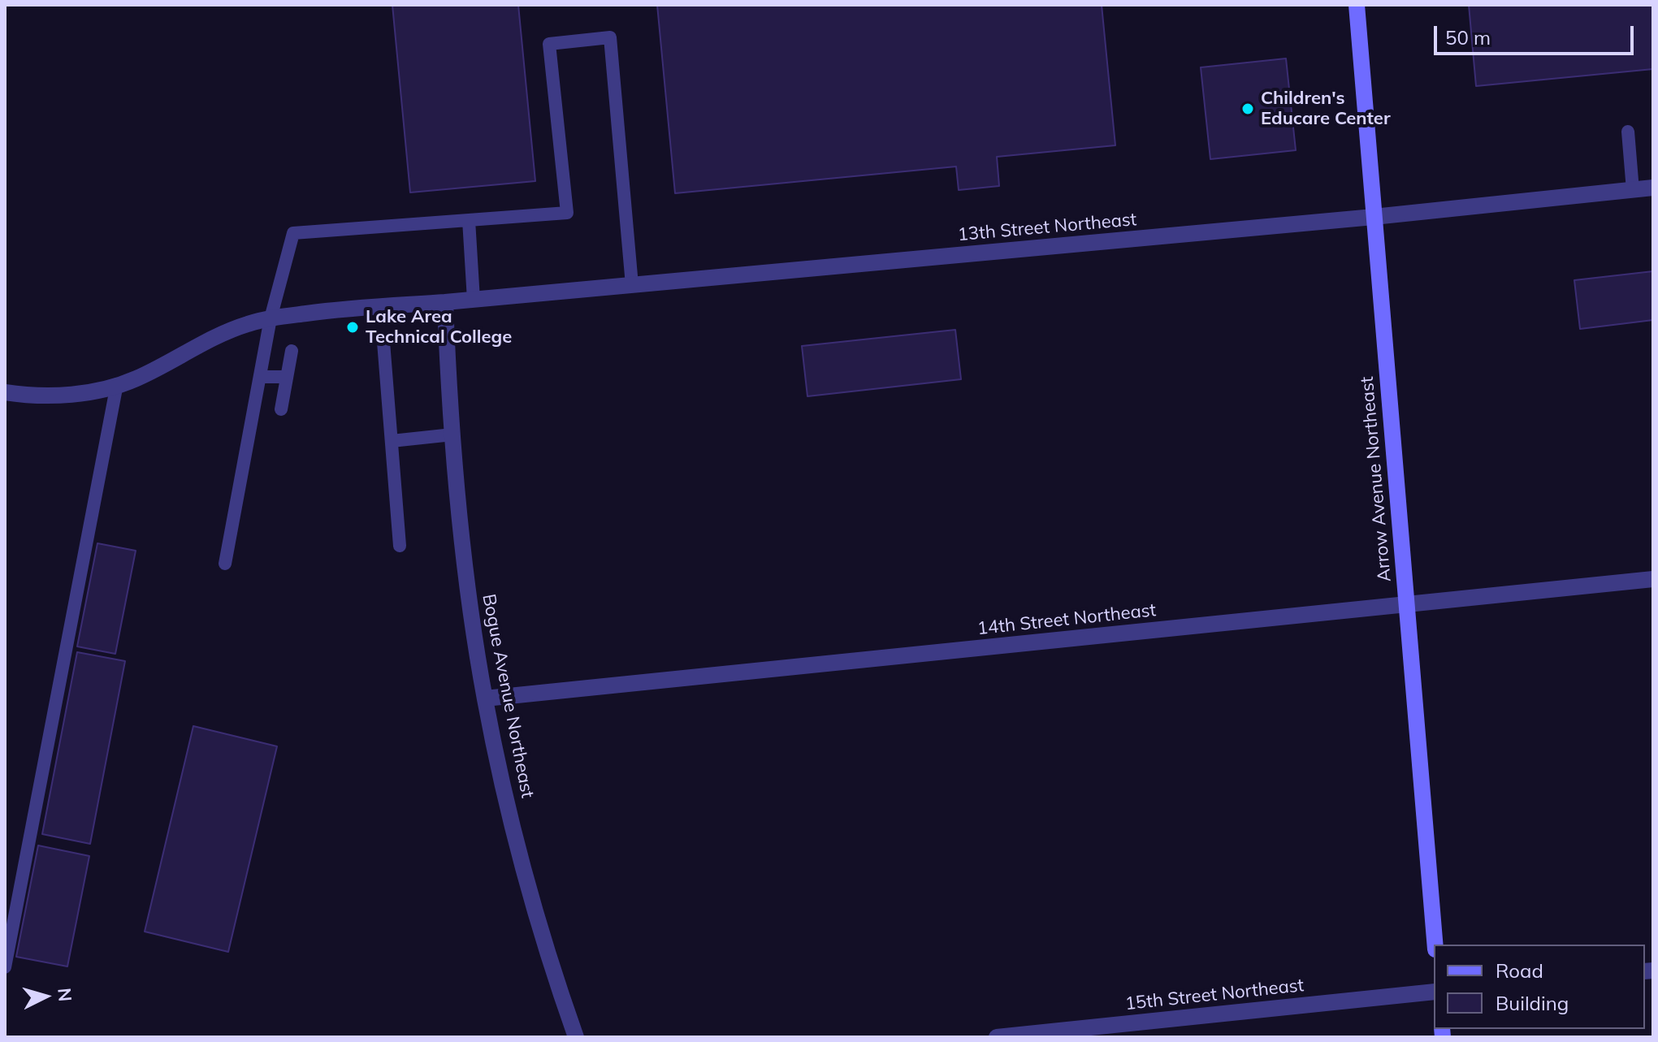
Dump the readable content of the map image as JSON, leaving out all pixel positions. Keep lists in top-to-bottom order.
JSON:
{
  "streets": {
    "street": [
      "13th Street Northeast",
      "Arrow Avenue Northeast",
      "14th Street Northeast",
      "Bogue Avenue Northeast",
      "15th Street Northeast"
    ]
  },
  "crossings": [
    ["13th Street Northeast", "Arrow Avenue Northeast"],
    ["13th Street Northeast", "Bogue Avenue Northeast"],
    ["Arrow Avenue Northeast", "14th Street Northeast"],
    ["14th Street Northeast", "Bogue Avenue Northeast"]
  ],
  "places": ["Children's Educare Center", "Lake Area Technical College"],
  "legend": ["Road", "Building"],
  "scale_bar": "50 m",
  "north": "right"
}
